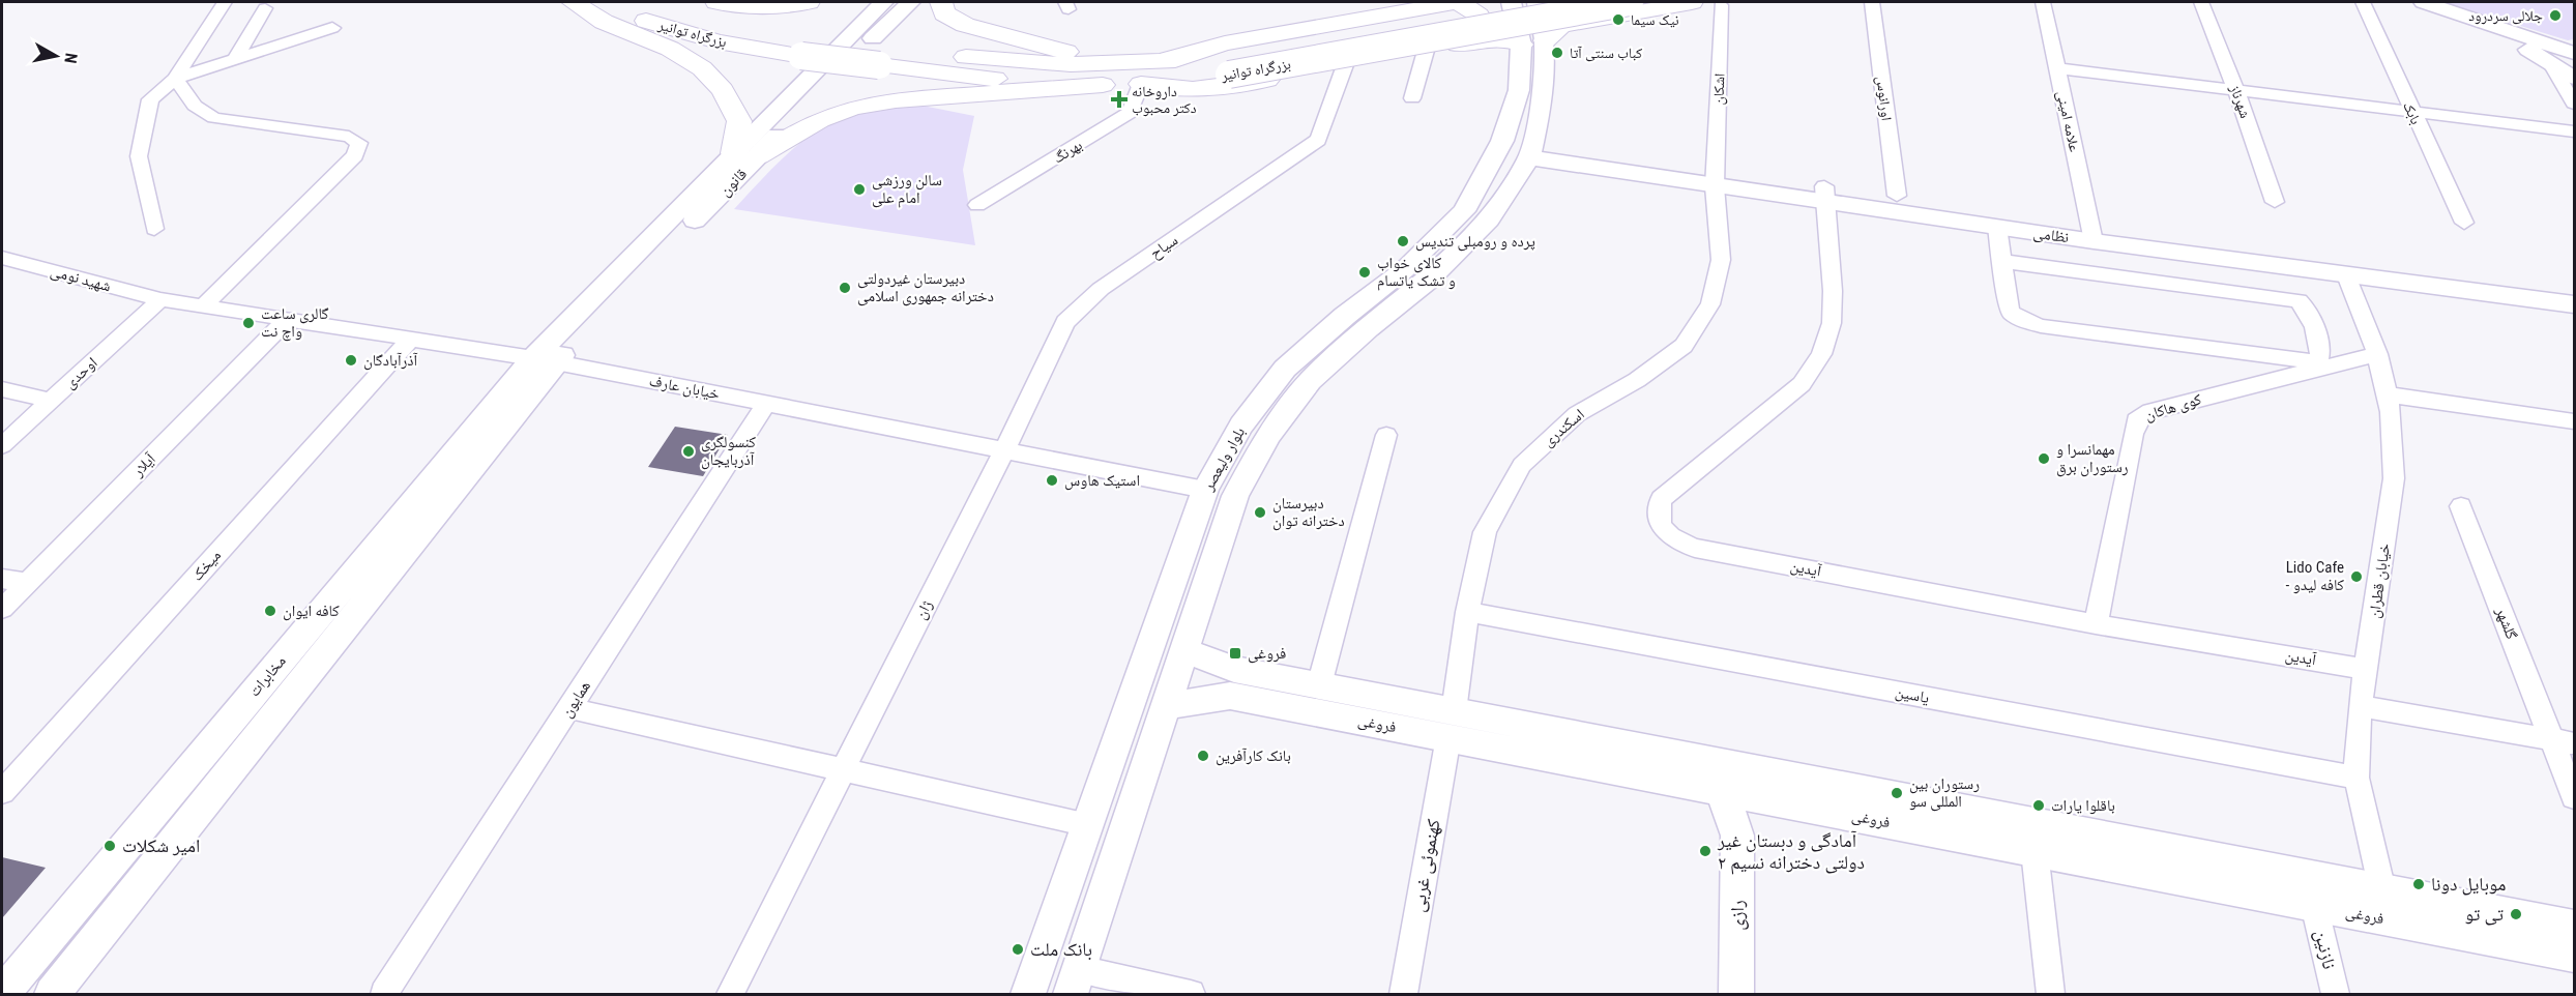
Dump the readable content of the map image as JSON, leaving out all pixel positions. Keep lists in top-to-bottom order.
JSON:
{
  "streets": {
    "highway": ["بزرگراه توانیر"],
    "main road": [
      "قانون",
      "نظامی",
      "بلوار ولیعصر",
      "مخابرات",
      "فروغى",
      "رازی"
    ],
    "street": [
      "اشکان",
      "اورانوس",
      "شهرناز",
      "بابک",
      "علامه امینی",
      "بهرنگ",
      "سیاح",
      "شهید نومی",
      "اوحدی",
      "خیابان عارف",
      "کوی هاکان",
      "اسکندری",
      "آیلار",
      "میخک",
      "آیدین",
      "خیابان قطران",
      "ژان",
      "گلشهر",
      "یاسین",
      "همایون",
      "کهنموئی غربی",
      "نازنین"
    ]
  },
  "crossings": [
    ["بزرگراه توانیر", "بهرنگ"],
    ["اشکان", "نظامی"],
    ["اشکان", "اسکندری"],
    ["اورانوس", "نظامی"],
    ["علامه امینی", "نظامی"],
    ["قانون", "خیابان عارف"],
    ["قانون", "مخابرات"],
    ["نظامی", "اسکندری"],
    ["نظامی", "بلوار ولیعصر"],
    ["نظامی", "آیدین"],
    ["نظامی", "خیابان قطران"],
    ["سیاح", "خیابان عارف"],
    ["سیاح", "ژان"],
    ["شهید نومی", "اوحدی"],
    ["شهید نومی", "خیابان عارف"],
    ["اوحدی", "خیابان عارف"],
    ["خیابان عارف", "بلوار ولیعصر"],
    ["خیابان عارف", "آیلار"],
    ["خیابان عارف", "میخک"],
    ["خیابان عارف", "ژان"],
    ["خیابان عارف", "مخابرات"],
    ["خیابان عارف", "همایون"],
    ["کوی هاکان", "آیدین"],
    ["کوی هاکان", "خیابان قطران"],
    ["اسکندری", "یاسین"],
    ["اسکندری", "فروغى"],
    ["اسکندری", "کهنموئی غربی"],
    ["بلوار ولیعصر", "فروغى"],
    ["آیدین", "خیابان قطران"],
    ["خیابان قطران", "یاسین"],
    ["خیابان قطران", "فروغى"],
    ["فروغى", "کهنموئی غربی"],
    ["فروغى", "رازی"],
    ["فروغى", "نازنین"]
  ],
  "places": {
    "other": [
      "جلالی سردرود",
      "نیک سیما",
      "کباب سنتی آتا",
      "سالن ورزشی امام علی",
      "پرده و رومبلی تندیس",
      "کالای خواب و تشک یاتسام",
      "دبیرستان غیردولتی دخترانه جمهوری اسلامی",
      "گالری ساعت واچ نت",
      "آذرآبادگان",
      "کنسولگری آذربایجان",
      "مهمانسرا و رستوران برق",
      "استیک هاوس",
      "دبیرستان دخترانه توان",
      "Lido Cafe - کافه لیدو",
      "کافه ایوان",
      "بانک کارآفرین",
      "رستوران بین المللی سو",
      "باقلوا یارات",
      "امیر شکلات",
      "آمادگی و دبستان غیر دولتی دخترانه نسیم ۲",
      "موبایل دونا",
      "تی تو",
      "بانک ملت"
    ],
    "health": ["داروخانه دکتر محبوب"],
    "transit": ["فروغی"]
  },
  "north": "right"
}
